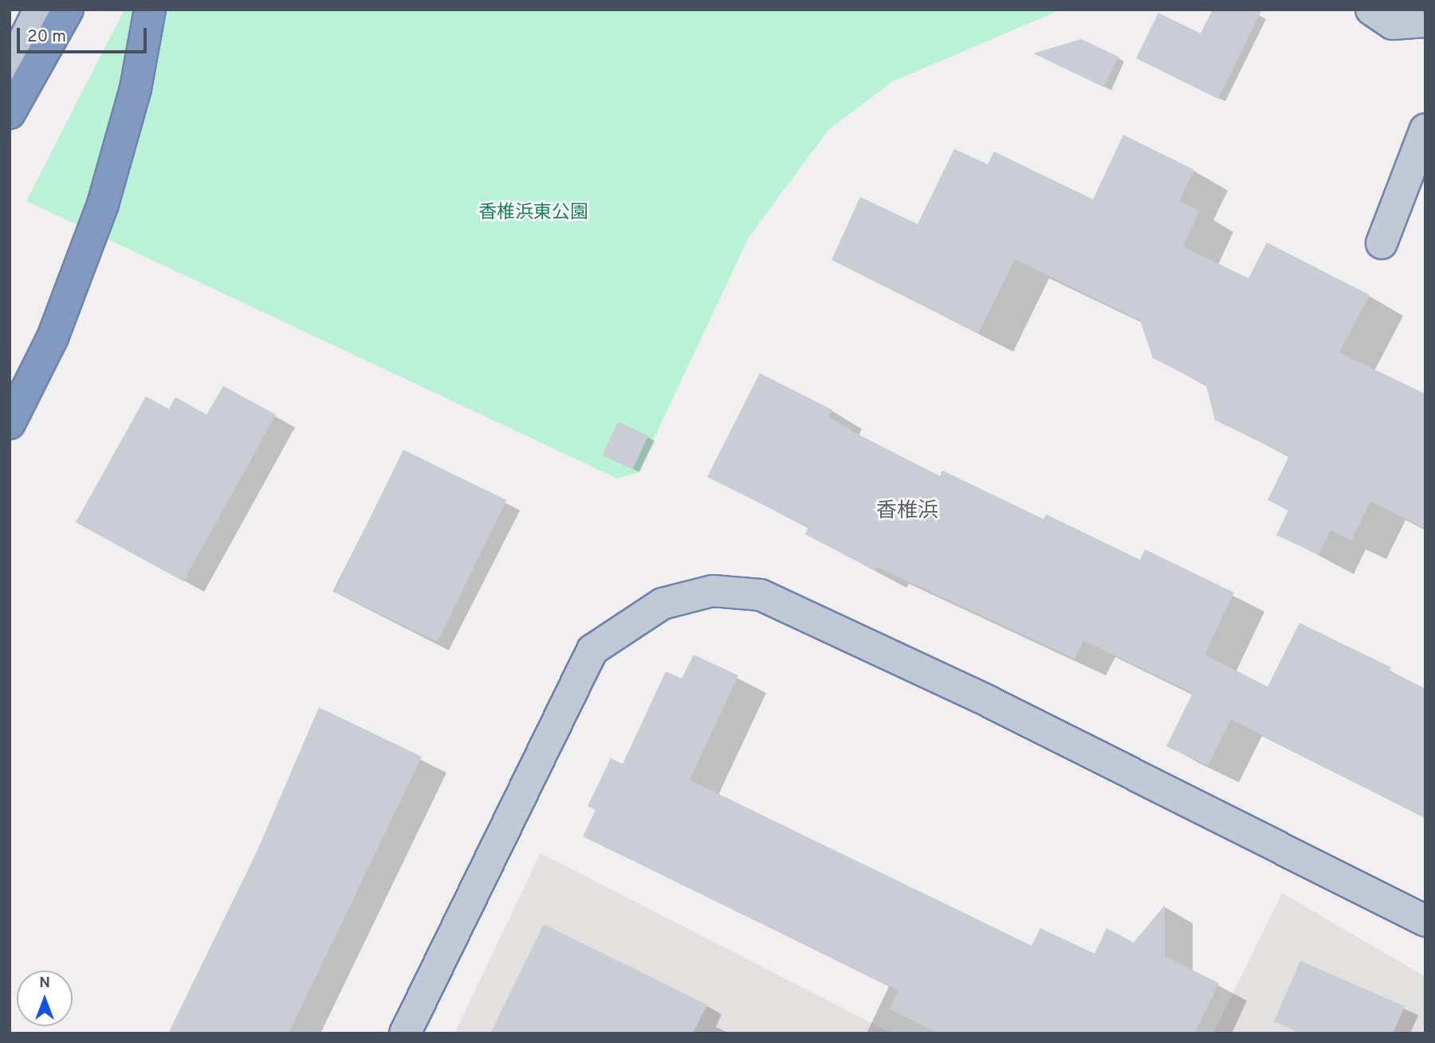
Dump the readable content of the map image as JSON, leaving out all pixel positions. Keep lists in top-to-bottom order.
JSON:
{
  "districts": ["香椎浜"],
  "parks": ["香椎浜東公園"],
  "scale_bar": "20 m",
  "north": "top"
}
